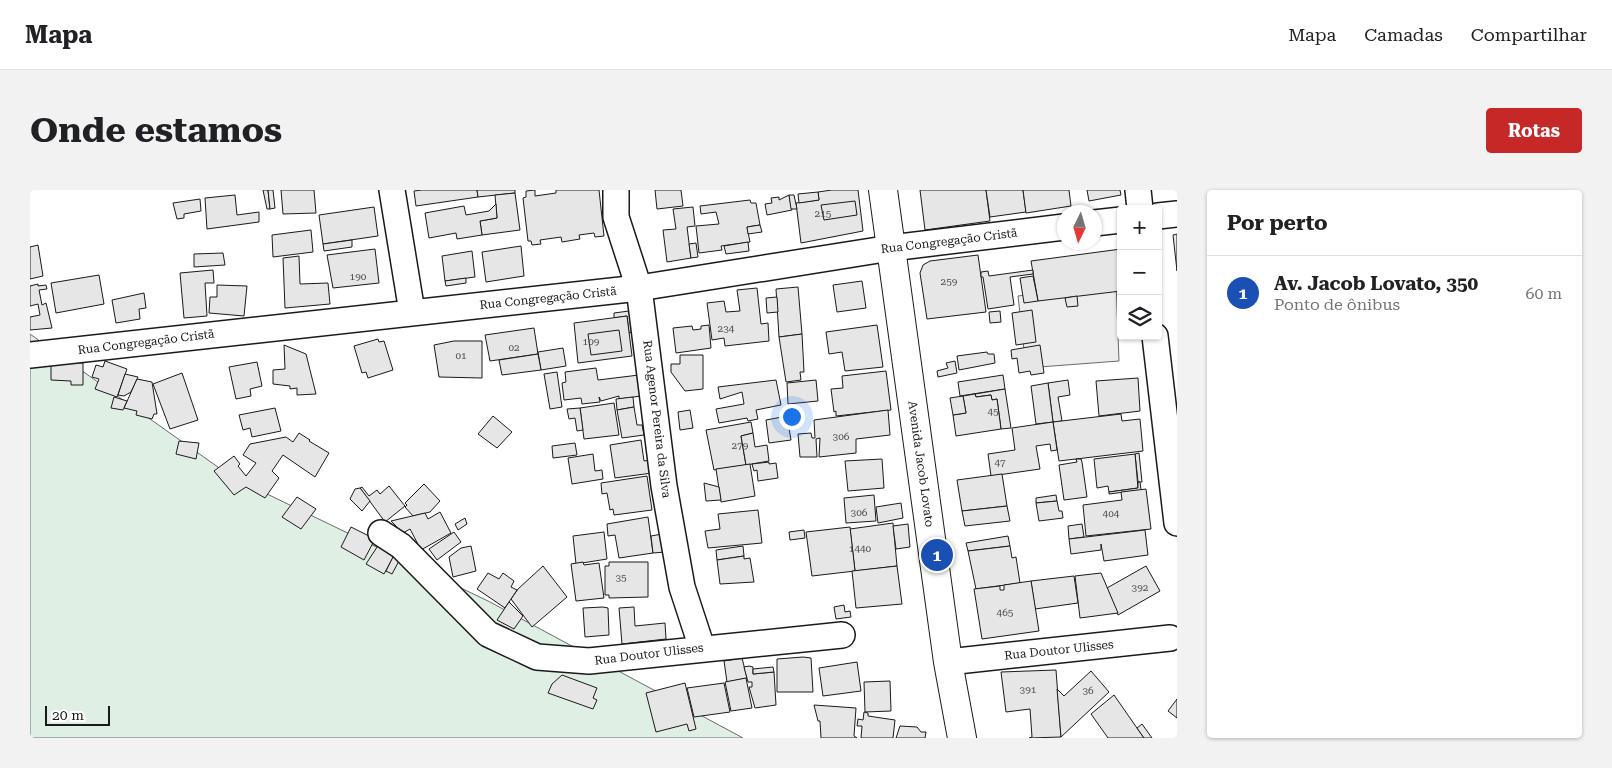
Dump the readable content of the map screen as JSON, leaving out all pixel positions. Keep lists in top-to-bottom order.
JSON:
{
  "streets": {
    "main road": ["Avenida Jacob Lovato"],
    "street": ["Rua Congregação Cristã", "Rua Agenor Pereira da Silva", "Rua Doutor Ulisses"]
  },
  "crossings": [
    ["Rua Congregação Cristã", "Rua Agenor Pereira da Silva"],
    ["Rua Congregação Cristã", "Avenida Jacob Lovato"],
    ["Rua Agenor Pereira da Silva", "Rua Doutor Ulisses"],
    ["Avenida Jacob Lovato", "Rua Doutor Ulisses"]
  ],
  "house_numbers": [
    "215",
    "190",
    "259",
    "234",
    "109",
    "02",
    "01",
    "45",
    "306",
    "279",
    "47",
    "306",
    "404",
    "1440",
    "35",
    "392",
    "465",
    "391",
    "36"
  ],
  "scale_bar": "20 m",
  "north": "bottom",
  "page": {
    "header": "Mapa",
    "nav": ["Mapa", "Camadas", "Compartilhar"],
    "buttons": "Rotas",
    "title": "Onde estamos",
    "heading": "Por perto",
    "map_buttons": ["+", "−"],
    "list": [
      {
        "mark": "1",
        "name": "Av. Jacob Lovato, 350",
        "note": "Ponto de ônibus",
        "value": "60 m"
      }
    ],
    "pins": "1",
    "scale": "20 m"
  }
}
